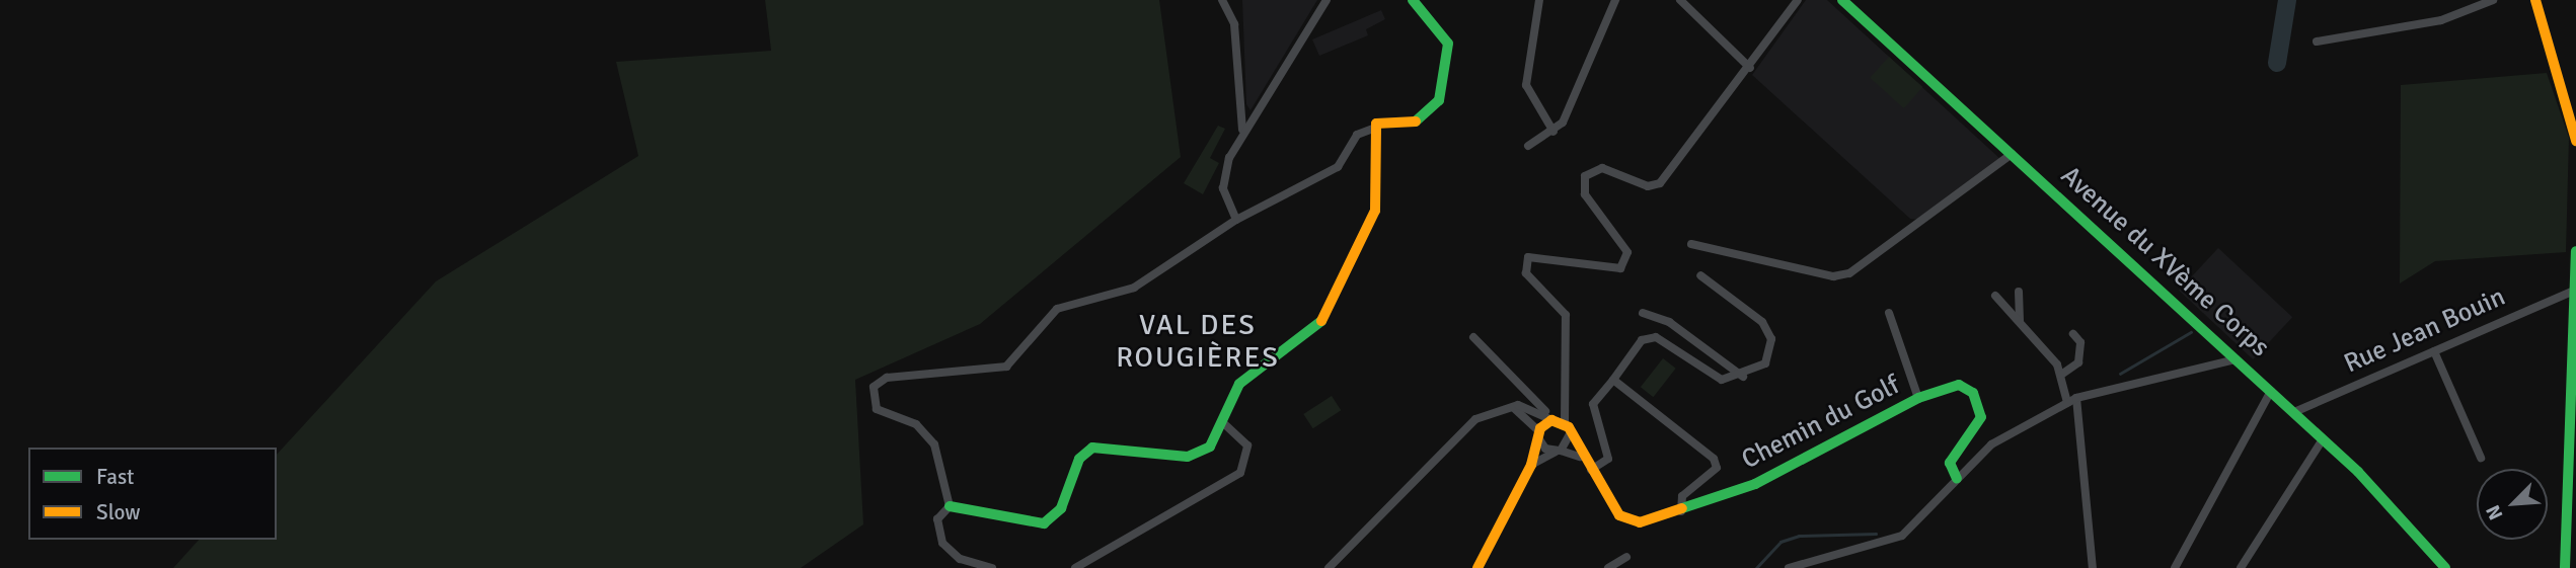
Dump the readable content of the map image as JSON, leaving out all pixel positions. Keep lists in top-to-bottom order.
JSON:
{
  "streets": {
    "street": ["Avenue du XVème Corps", "Rue Jean Bouin", "Chemin du Golf"]
  },
  "crossings": [
    ["Avenue du XVème Corps", "Rue Jean Bouin"]
  ],
  "districts": ["VAL DES ROUGIÈRES"],
  "legend": ["Fast", "Slow"],
  "north": "bottom left"
}
